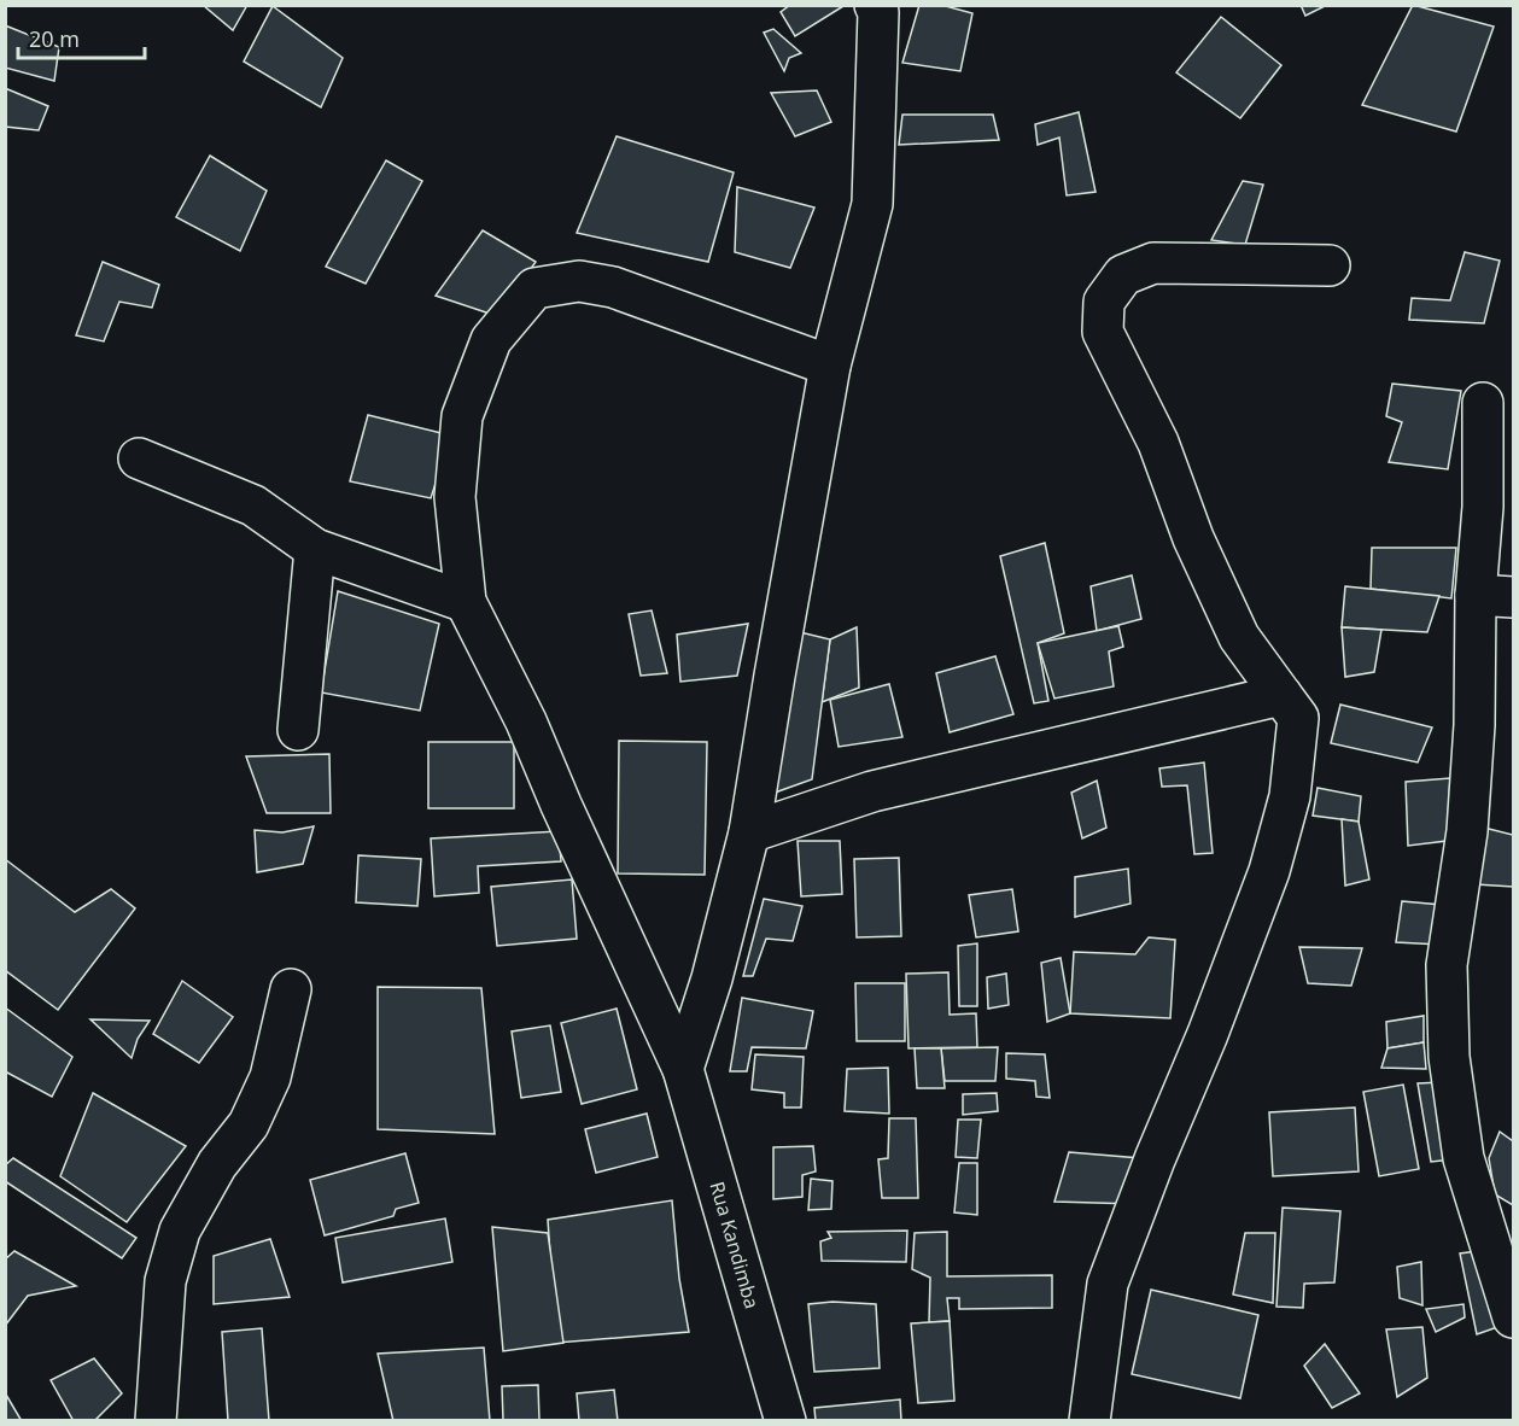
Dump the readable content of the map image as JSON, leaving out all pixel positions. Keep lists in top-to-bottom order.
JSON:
{
  "streets": {
    "street": ["Rua Kandimba"]
  },
  "scale_bar": "20 m"
}
